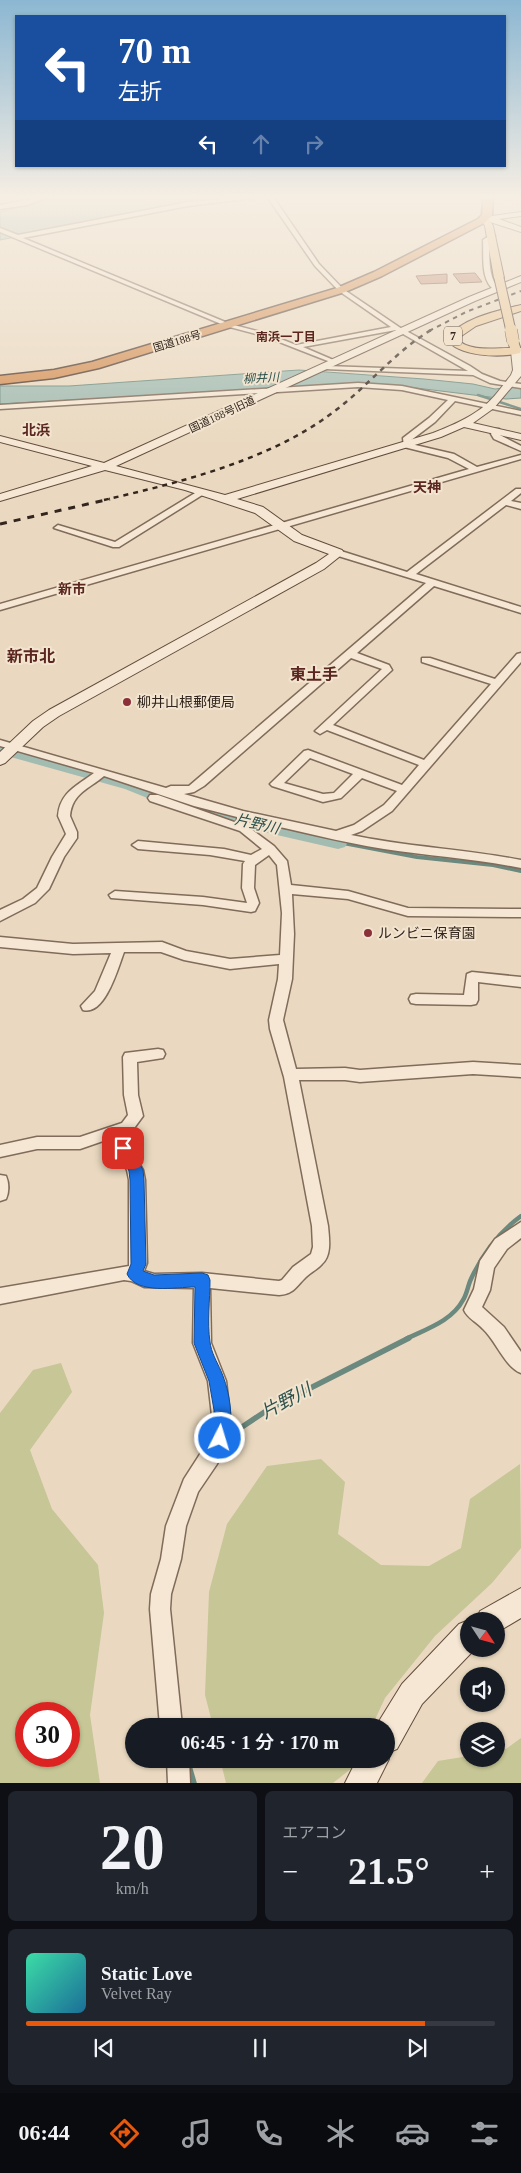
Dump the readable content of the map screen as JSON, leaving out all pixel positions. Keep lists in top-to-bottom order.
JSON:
{
  "streets": {
    "highway": ["国道188号"],
    "main road": ["7"],
    "street": ["国道188号旧道"]
  },
  "districts": [
    "南浜一丁目",
    "北浜",
    "天神",
    "新市",
    "新市北",
    "東土手"
  ],
  "water": ["柳井川", "片野川"],
  "places": ["柳井山根郵便局", "ルンビニ保育園"],
  "north": "bottom right",
  "page": {
    "turn": ["70 m", "左折"],
    "limit": "30",
    "trip": "06:45 · 1 分 · 170 m",
    "tile": [
      ["20", "km/h"],
      "エアコン"
    ],
    "heat": ["−", "21.5°", "+"],
    "song": ["Static Love", "Velvet Ray"],
    "tabs": "06:44"
  }
}
